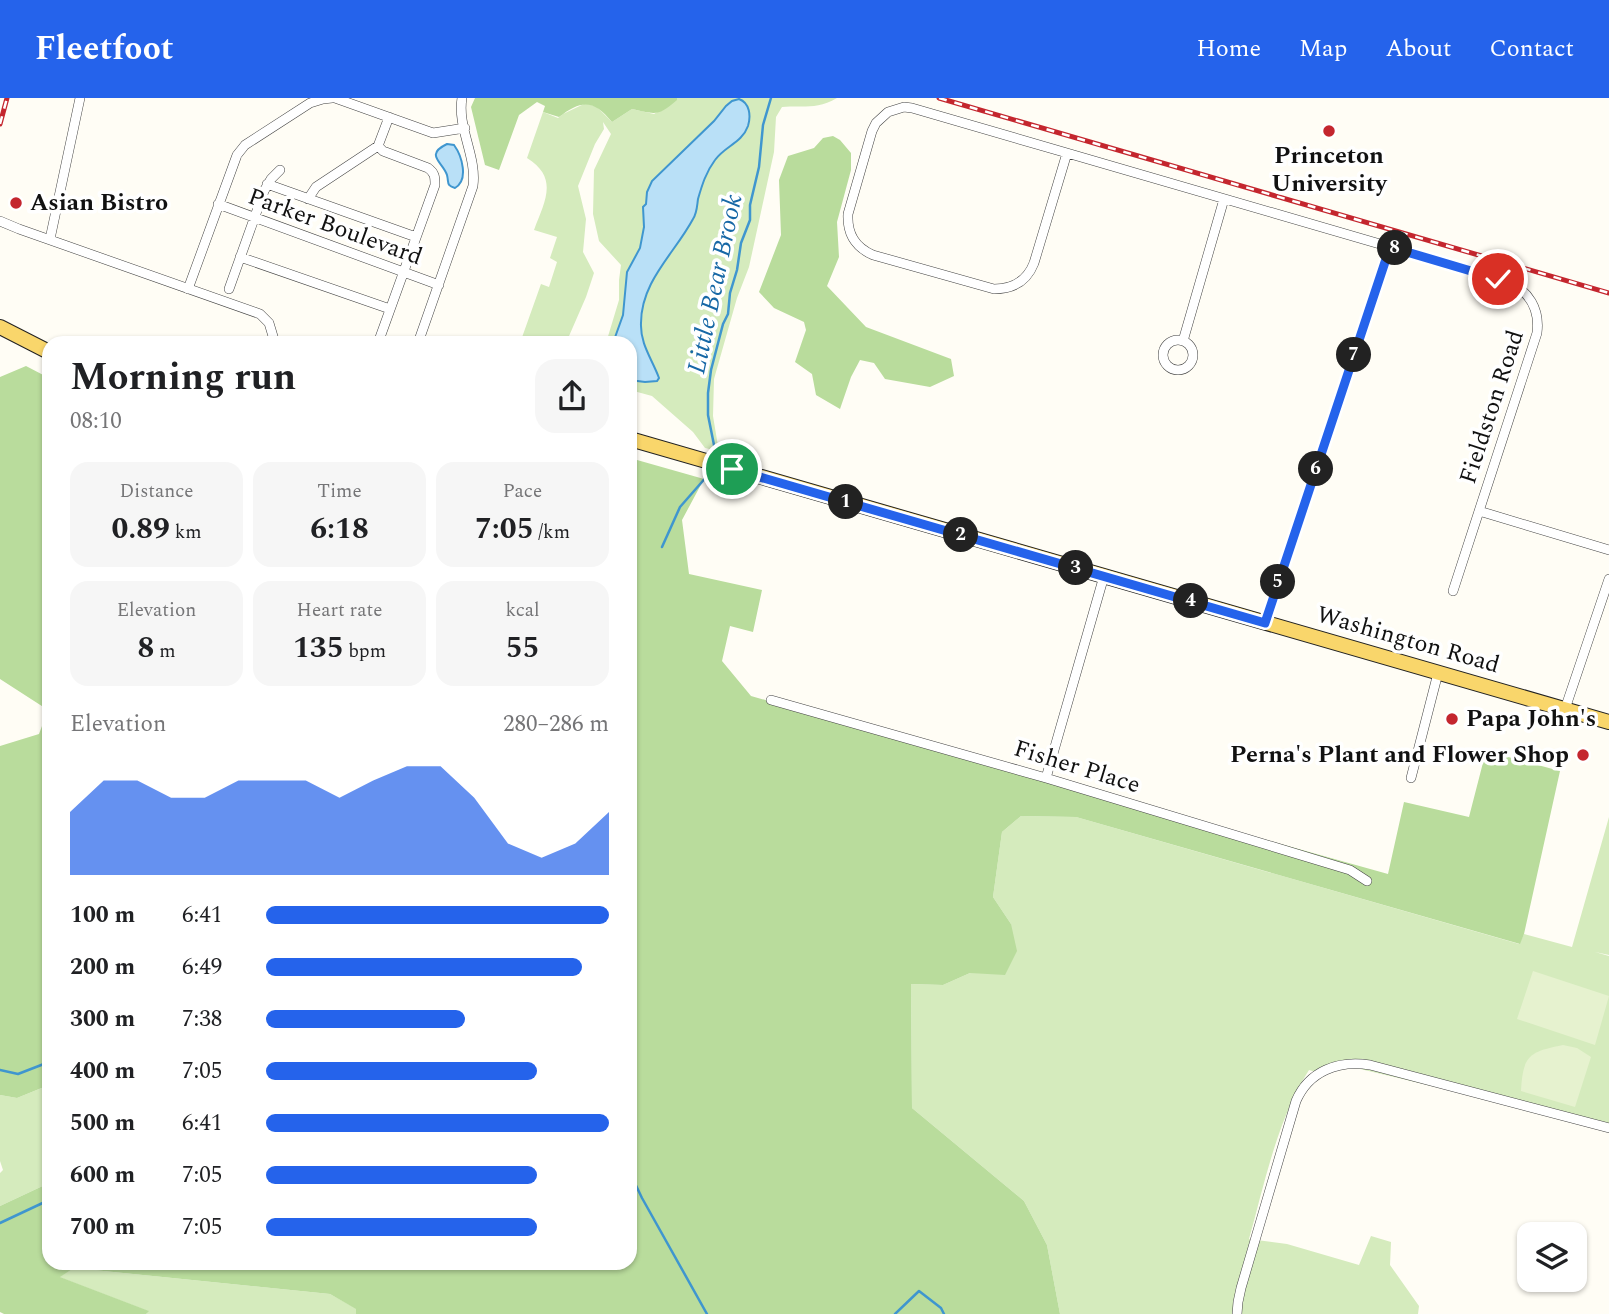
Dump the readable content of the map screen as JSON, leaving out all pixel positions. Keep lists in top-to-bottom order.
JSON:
{
  "streets": {
    "main road": ["Washington Road"],
    "street": ["Parker Boulevard", "Fieldston Road", "Fisher Place"]
  },
  "water": ["Little Bear Brook"],
  "places": [
    "Princeton University",
    "Asian Bistro",
    "Papa John's",
    "Perna's Plant and Flower Shop"
  ],
  "page": {
    "header": "Fleetfoot",
    "nav": [
      "Home",
      "Map",
      "About",
      "Contact"
    ],
    "pins": [
      "8",
      "7",
      "6",
      "1",
      "2",
      "3",
      "5",
      "4"
    ],
    "heading": ["Morning run", "08:10"],
    "stats": [
      ["Distance", "0.89 km"],
      ["Time", "6:18"],
      ["Pace", "7:05 /km"],
      ["Elevation", "8 m"],
      ["Heart rate", "135 bpm"],
      ["kcal", "55"]
    ],
    "chart": ["Elevation", "280–286 m"],
    "list": [
      {
        "name": "100 m",
        "note": "6:41"
      },
      {
        "name": "200 m",
        "note": "6:49"
      },
      {
        "name": "300 m",
        "note": "7:38"
      },
      {
        "name": "400 m",
        "note": "7:05"
      },
      {
        "name": "500 m",
        "note": "6:41"
      },
      {
        "name": "600 m",
        "note": "7:05"
      },
      {
        "name": "700 m",
        "note": "7:05"
      }
    ]
  }
}
